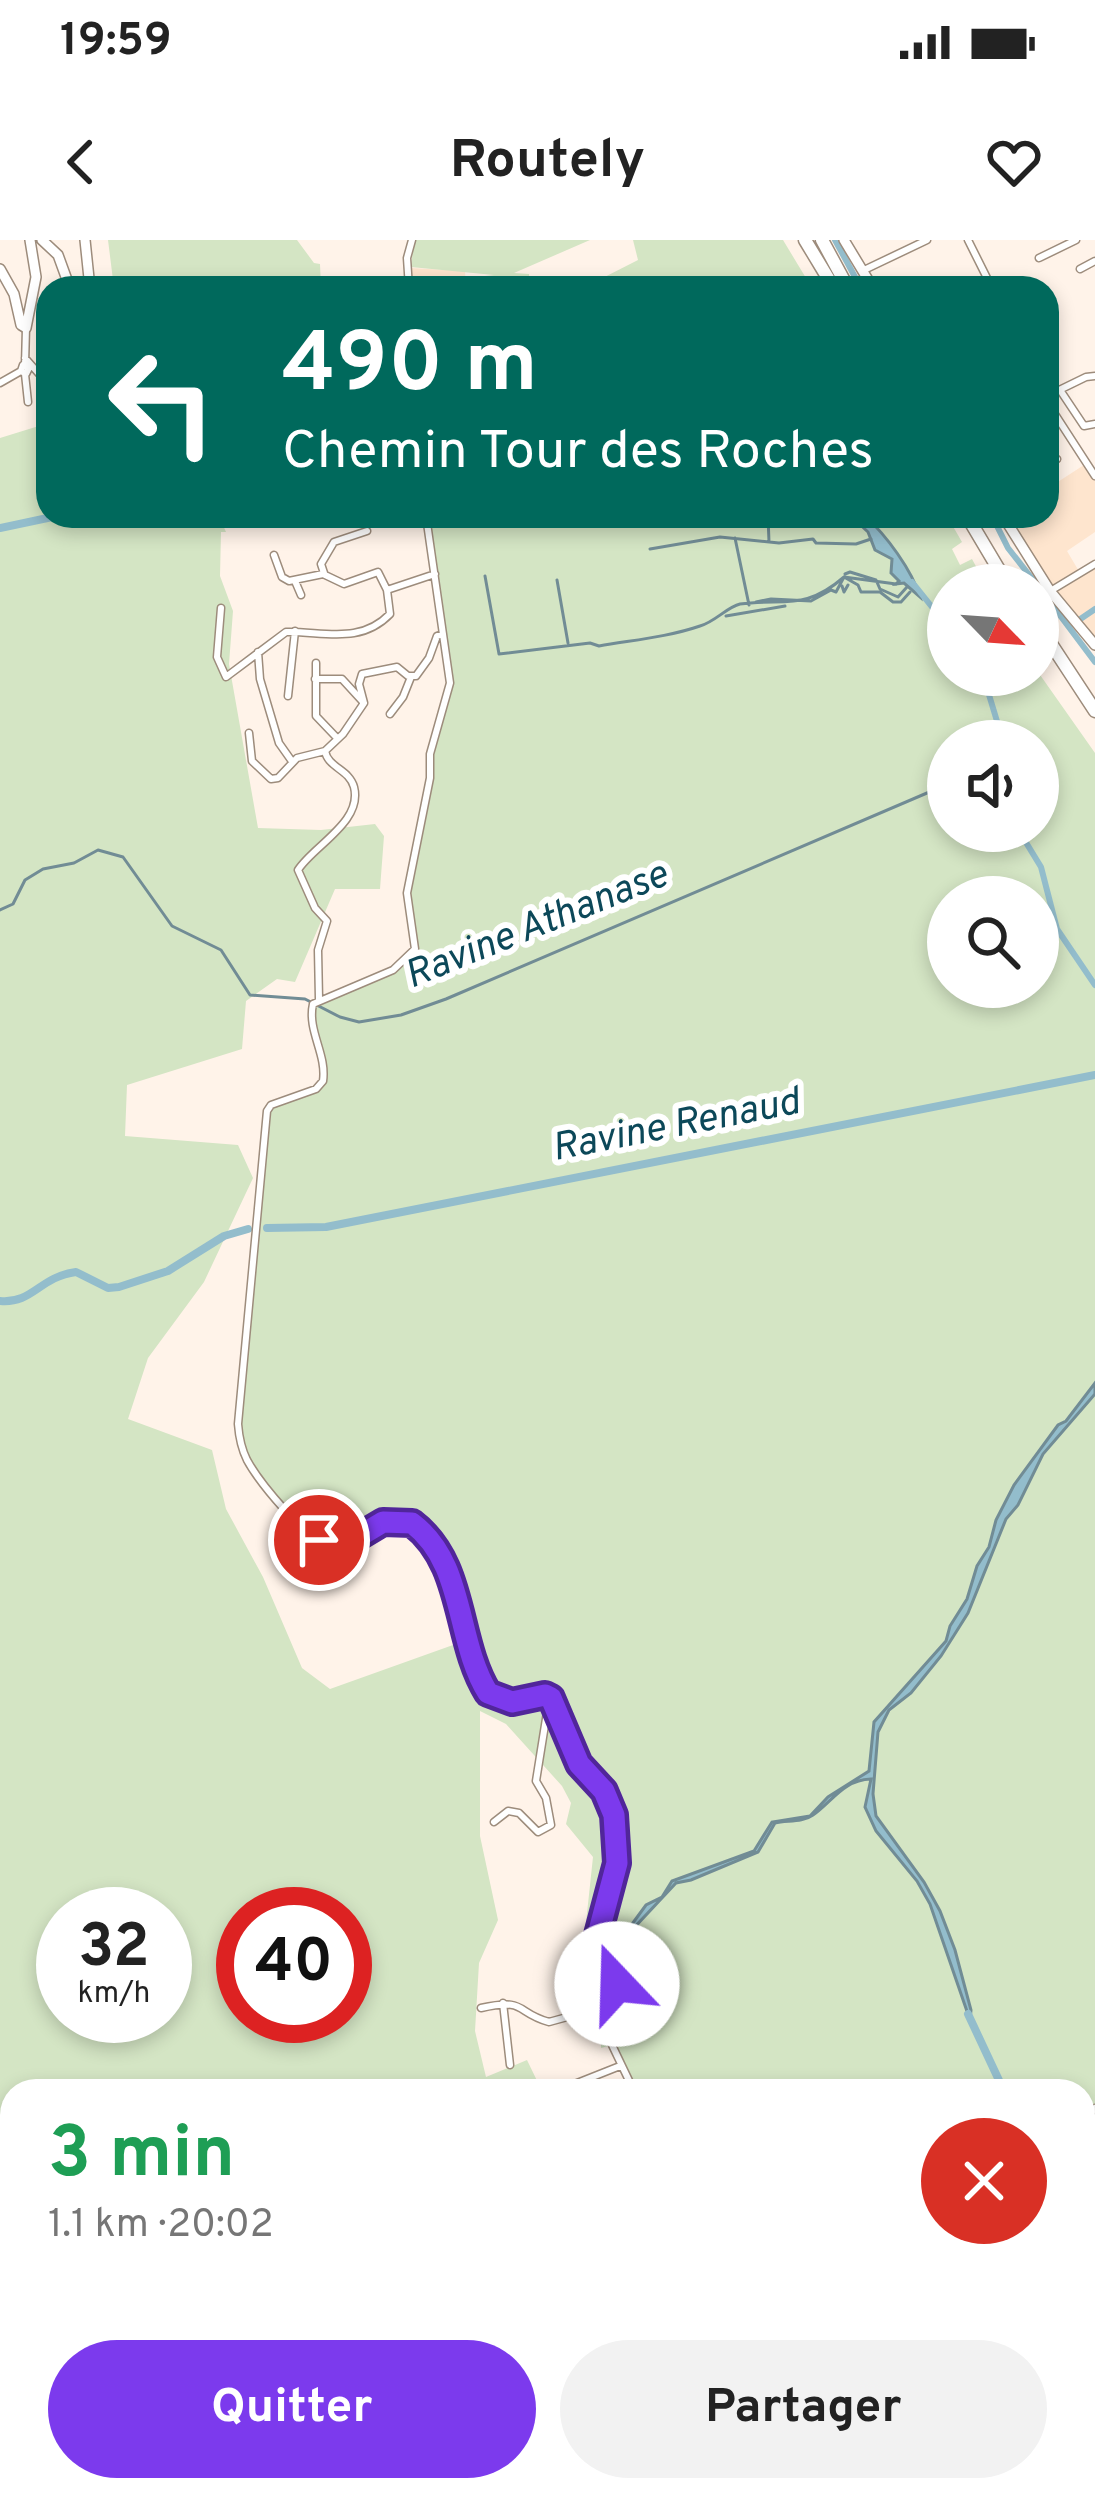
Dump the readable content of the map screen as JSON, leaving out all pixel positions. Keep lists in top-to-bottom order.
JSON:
{
  "water": ["Ravine Athanase", "Ravine Renaud"],
  "north": "bottom right",
  "page": {
    "status": "19:59",
    "header": "Routely",
    "turn": ["490 m", "Chemin Tour des Roches"],
    "speed": "32 km/h",
    "limit": "40",
    "heading": ["3 min", "1.1 km · 20:02"],
    "buttons": ["Quitter", "Partager"]
  }
}
